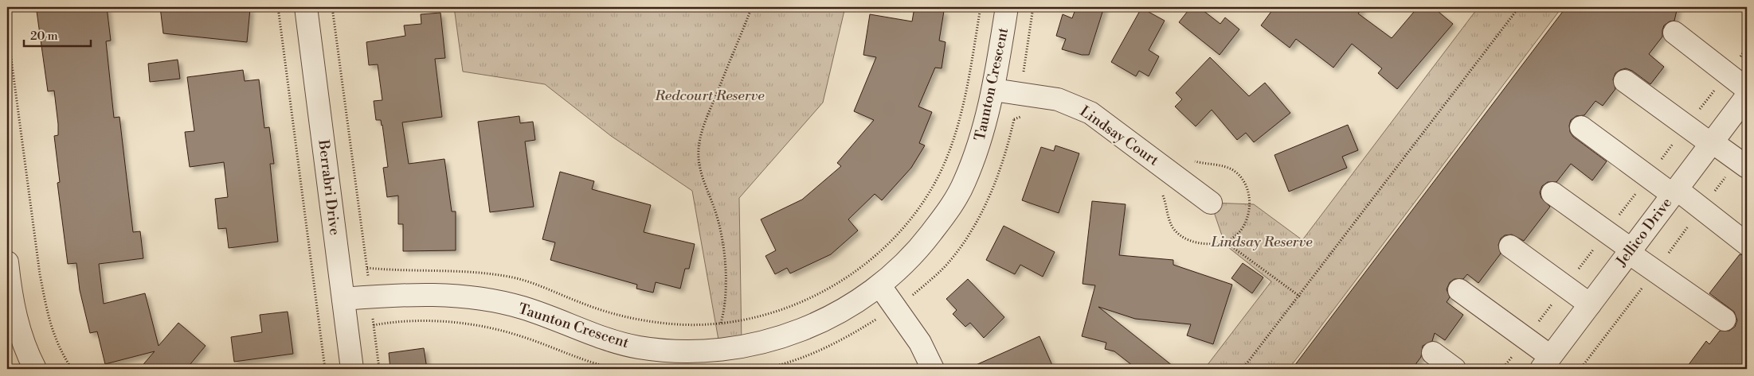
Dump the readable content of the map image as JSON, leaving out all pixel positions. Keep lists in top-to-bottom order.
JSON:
{
  "streets": {
    "street": [
      "Taunton Crescent",
      "Lindsay Court",
      "Berrabri Drive",
      "Jellico Drive"
    ]
  },
  "crossings": [
    ["Taunton Crescent", "Lindsay Court"],
    ["Taunton Crescent", "Berrabri Drive"]
  ],
  "parks": ["Redcourt Reserve", "Lindsay Reserve"],
  "scale_bar": "20 m"
}
